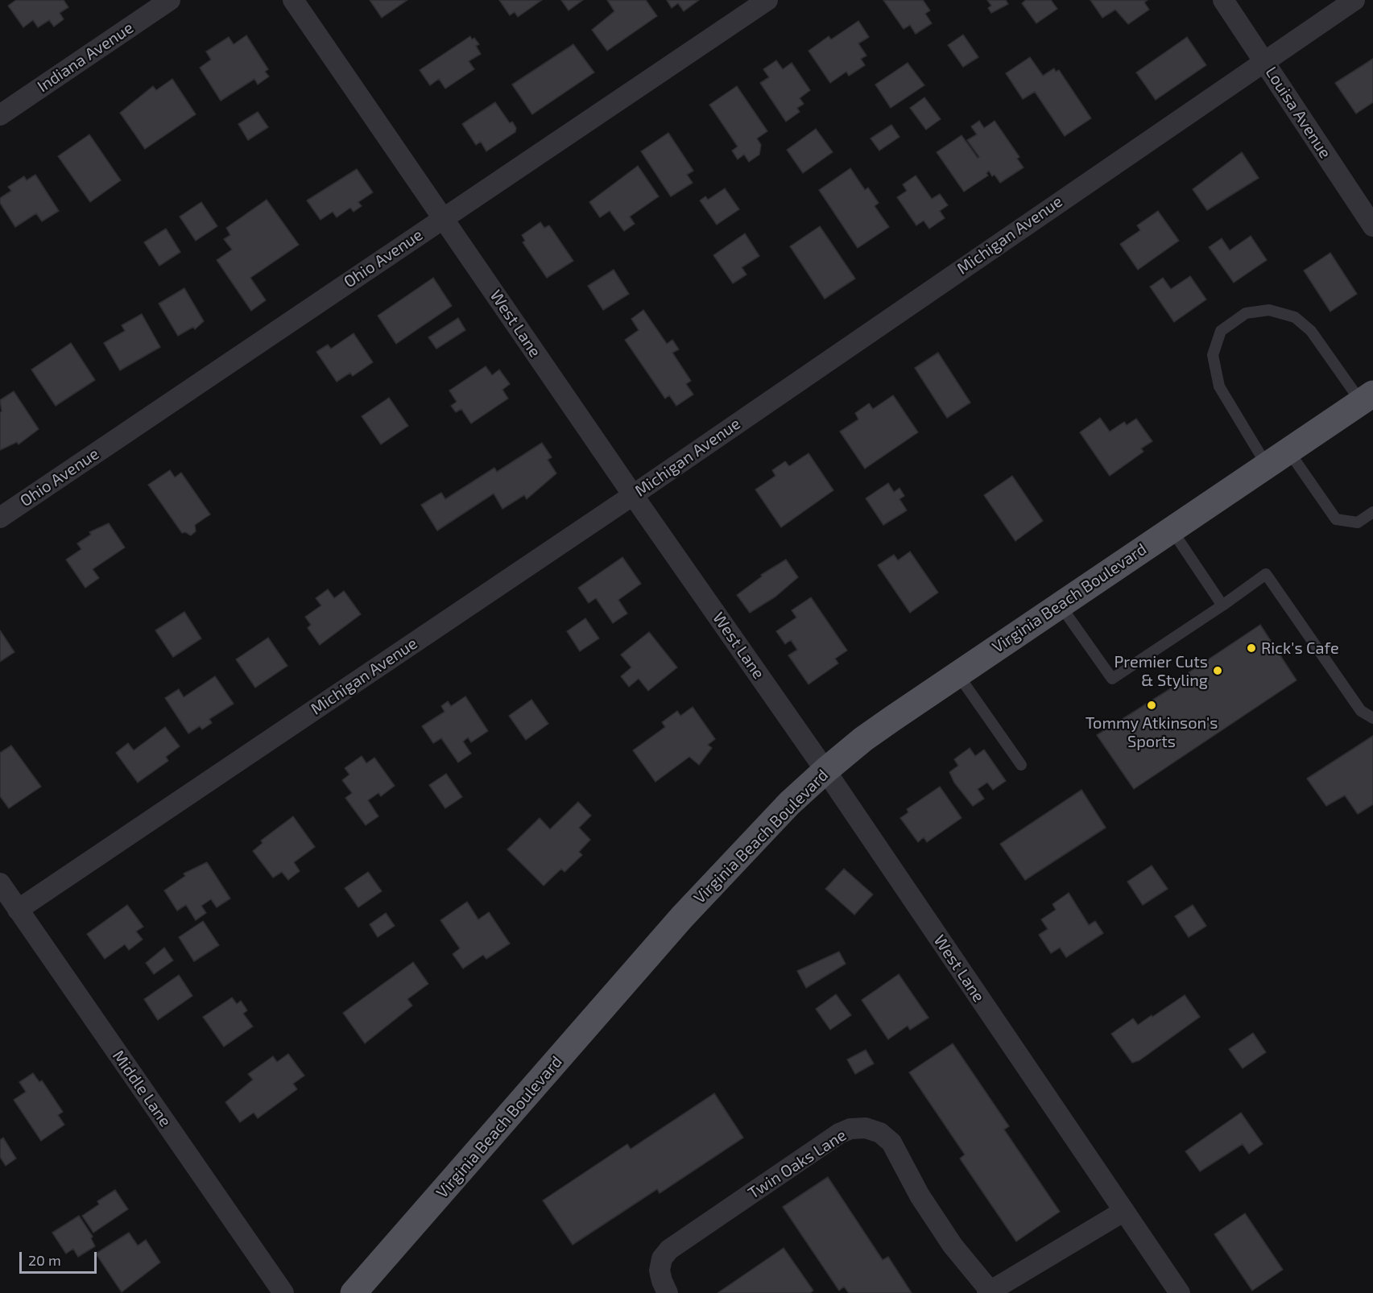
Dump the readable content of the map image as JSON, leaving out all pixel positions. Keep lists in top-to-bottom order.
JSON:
{
  "streets": {
    "main road": ["Virginia Beach Boulevard"],
    "street": [
      "Indiana Avenue",
      "Louisa Avenue",
      "Michigan Avenue",
      "Ohio Avenue",
      "West Lane",
      "Middle Lane",
      "Twin Oaks Lane"
    ]
  },
  "crossings": [
    ["Louisa Avenue", "Michigan Avenue"],
    ["Michigan Avenue", "West Lane"],
    ["Michigan Avenue", "Middle Lane"],
    ["Ohio Avenue", "West Lane"],
    ["West Lane", "Virginia Beach Boulevard"]
  ],
  "places": ["Rick's Cafe", "Premier Cuts & Styling", "Tommy Atkinson's Sports"],
  "scale_bar": "20 m"
}
